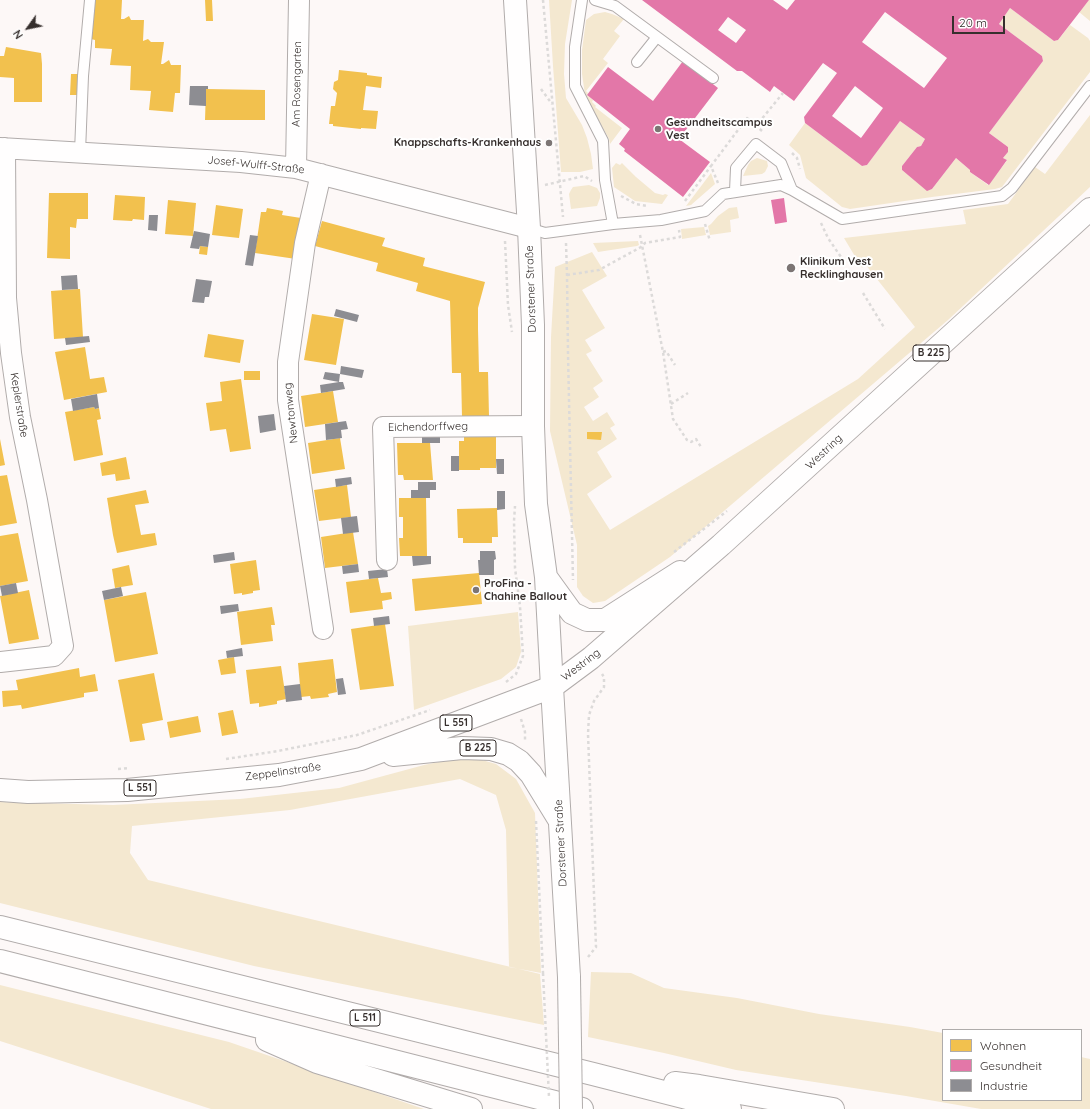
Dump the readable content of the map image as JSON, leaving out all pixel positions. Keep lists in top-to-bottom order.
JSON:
{
  "streets": {
    "main road": [
      "Dorstener Straße",
      "B 225",
      "Westring",
      "L 551",
      "Zeppelinstraße",
      "L 511"
    ],
    "street": [
      "Am Rosengarten",
      "Josef-Wulff-Straße",
      "Keplerstraße",
      "Newtonweg",
      "Eichendorffweg"
    ]
  },
  "crossings": [
    ["Am Rosengarten", "Josef-Wulff-Straße"],
    ["Josef-Wulff-Straße", "Dorstener Straße"],
    ["Josef-Wulff-Straße", "Keplerstraße"],
    ["Josef-Wulff-Straße", "Newtonweg"],
    ["Dorstener Straße", "B 225"],
    ["Dorstener Straße", "Eichendorffweg"],
    ["Dorstener Straße", "Westring"],
    ["Dorstener Straße", "Zeppelinstraße"],
    ["B 225", "Zeppelinstraße"],
    ["Westring", "Zeppelinstraße"]
  ],
  "places": [
    "Gesundheitscampus Vest",
    "Knappschafts-Krankenhaus",
    "Klinikum Vest Recklinghausen",
    "ProFina - Chahine Ballout"
  ],
  "legend": ["Wohnen", "Gesundheit", "Industrie"],
  "scale_bar": "20 m",
  "north": "bottom left"
}
